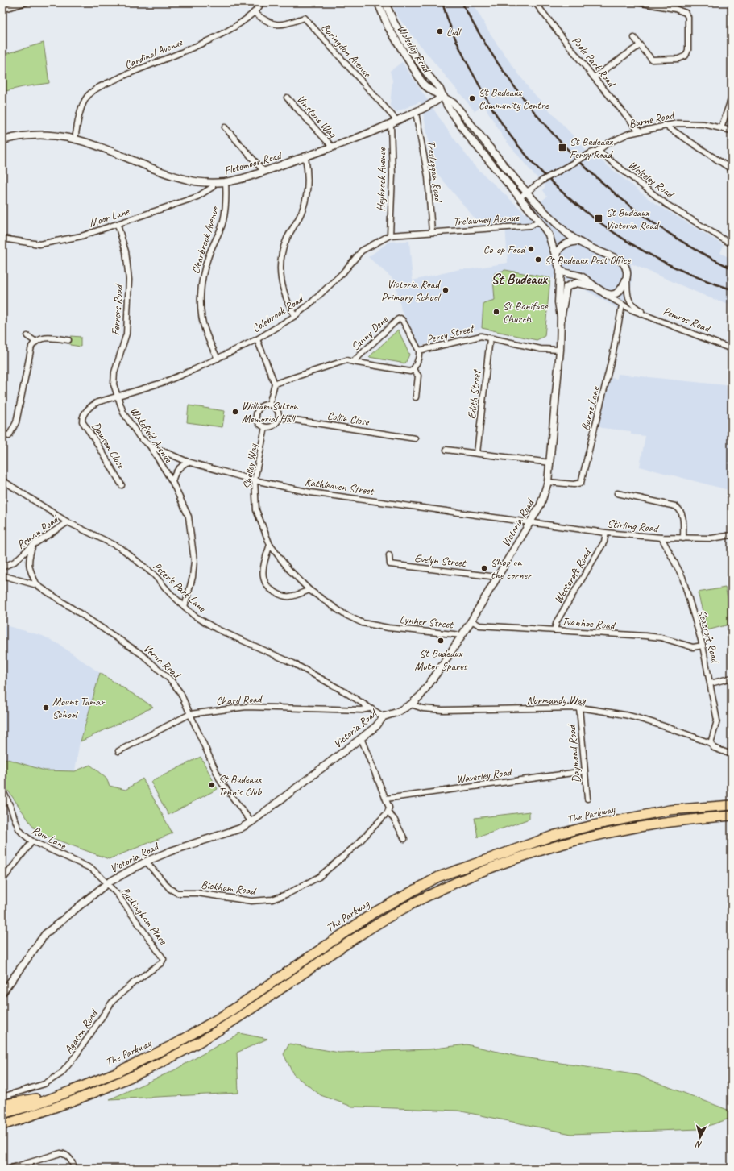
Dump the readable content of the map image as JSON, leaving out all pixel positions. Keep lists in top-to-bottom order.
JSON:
{
  "streets": {
    "highway": ["The Parkway"],
    "street": [
      "Wolseley Road",
      "Boringdon Avenue",
      "Cardinal Avenue",
      "Poole Park Road",
      "Vinstone Way",
      "Barne Road",
      "Fletemoor Road",
      "Tresluggan Road",
      "Heybrook Avenue",
      "Moor Lane",
      "Trelawney Avenue",
      "Clearbrook Avenue",
      "Ferrers Road",
      "Colebrook Road",
      "Pemros Road",
      "Sunny Dene",
      "Percy Street",
      "Edith Street",
      "Barne Lane",
      "Collin Close",
      "Wakefield Avenue",
      "Dawson Close",
      "Shelley Way",
      "Kathleaven Street",
      "Victoria Road",
      "Stirling Road",
      "Roman Road",
      "Evelyn Street",
      "Westcroft Road",
      "Peter's Park Lane",
      "Lynher Street",
      "Ivanhoe Road",
      "Seacroft Road",
      "Verna Road",
      "Chard Road",
      "Normandy Way",
      "Daymond Road",
      "Waverley Road",
      "Row Lane",
      "Bickham Road",
      "Buckingham Place",
      "Agaton Road"
    ]
  },
  "crossings": [
    ["Wolseley Road", "Barne Road"],
    ["Wolseley Road", "Fletemoor Road"],
    ["Wolseley Road", "Trelawney Avenue"],
    ["Wolseley Road", "Pemros Road"],
    ["Wolseley Road", "Victoria Road"],
    ["Boringdon Avenue", "Cardinal Avenue"],
    ["Boringdon Avenue", "Fletemoor Road"],
    ["Cardinal Avenue", "Fletemoor Road"],
    ["Poole Park Road", "Barne Road"],
    ["Vinstone Way", "Fletemoor Road"],
    ["Fletemoor Road", "Tresluggan Road"],
    ["Fletemoor Road", "Heybrook Avenue"],
    ["Fletemoor Road", "Moor Lane"],
    ["Fletemoor Road", "Clearbrook Avenue"],
    ["Tresluggan Road", "Trelawney Avenue"],
    ["Tresluggan Road", "Colebrook Road"],
    ["Heybrook Avenue", "Colebrook Road"],
    ["Moor Lane", "Ferrers Road"],
    ["Trelawney Avenue", "Colebrook Road"],
    ["Clearbrook Avenue", "Colebrook Road"],
    ["Ferrers Road", "Colebrook Road"],
    ["Ferrers Road", "Wakefield Avenue"],
    ["Ferrers Road", "Dawson Close"],
    ["Colebrook Road", "Wakefield Avenue"],
    ["Colebrook Road", "Dawson Close"],
    ["Pemros Road", "Barne Lane"],
    ["Pemros Road", "Victoria Road"],
    ["Sunny Dene", "Percy Street"],
    ["Percy Street", "Edith Street"],
    ["Percy Street", "Victoria Road"],
    ["Barne Lane", "Victoria Road"],
    ["Collin Close", "Shelley Way"],
    ["Wakefield Avenue", "Dawson Close"],
    ["Wakefield Avenue", "Kathleaven Street"],
    ["Wakefield Avenue", "Peter's Park Lane"],
    ["Shelley Way", "Kathleaven Street"],
    ["Shelley Way", "Lynher Street"],
    ["Kathleaven Street", "Victoria Road"],
    ["Kathleaven Street", "Stirling Road"],
    ["Victoria Road", "Stirling Road"],
    ["Victoria Road", "Evelyn Street"],
    ["Victoria Road", "Peter's Park Lane"],
    ["Victoria Road", "Lynher Street"],
    ["Victoria Road", "Ivanhoe Road"],
    ["Victoria Road", "Verna Road"],
    ["Victoria Road", "Normandy Way"],
    ["Victoria Road", "Row Lane"],
    ["Victoria Road", "Bickham Road"],
    ["Victoria Road", "Buckingham Place"],
    ["Stirling Road", "Westcroft Road"],
    ["Stirling Road", "Seacroft Road"],
    ["Roman Road", "Peter's Park Lane"],
    ["Roman Road", "Verna Road"],
    ["Westcroft Road", "Ivanhoe Road"],
    ["Peter's Park Lane", "Chard Road"],
    ["Ivanhoe Road", "Seacroft Road"],
    ["Seacroft Road", "Normandy Way"],
    ["Verna Road", "Chard Road"],
    ["Normandy Way", "Daymond Road"],
    ["Daymond Road", "Waverley Road"],
    ["Row Lane", "Buckingham Place"],
    ["Buckingham Place", "Agaton Road"]
  ],
  "districts": ["St Budeaux"],
  "places": {
    "other": [
      "Lidl",
      "St Budeaux Community Centre",
      "Co-op Food",
      "St Budeaux Post Office",
      "Victoria Road Primary School",
      "St Boniface Church",
      "William Sutton Memorial Hall",
      "Shop on the corner",
      "St Budeaux Motor Spares",
      "Mount Tamar School",
      "St Budeaux Tennis Club"
    ],
    "transit": ["St Budeaux Ferry Road", "St Budeaux Victoria Road"]
  },
  "north": "bottom"
}
